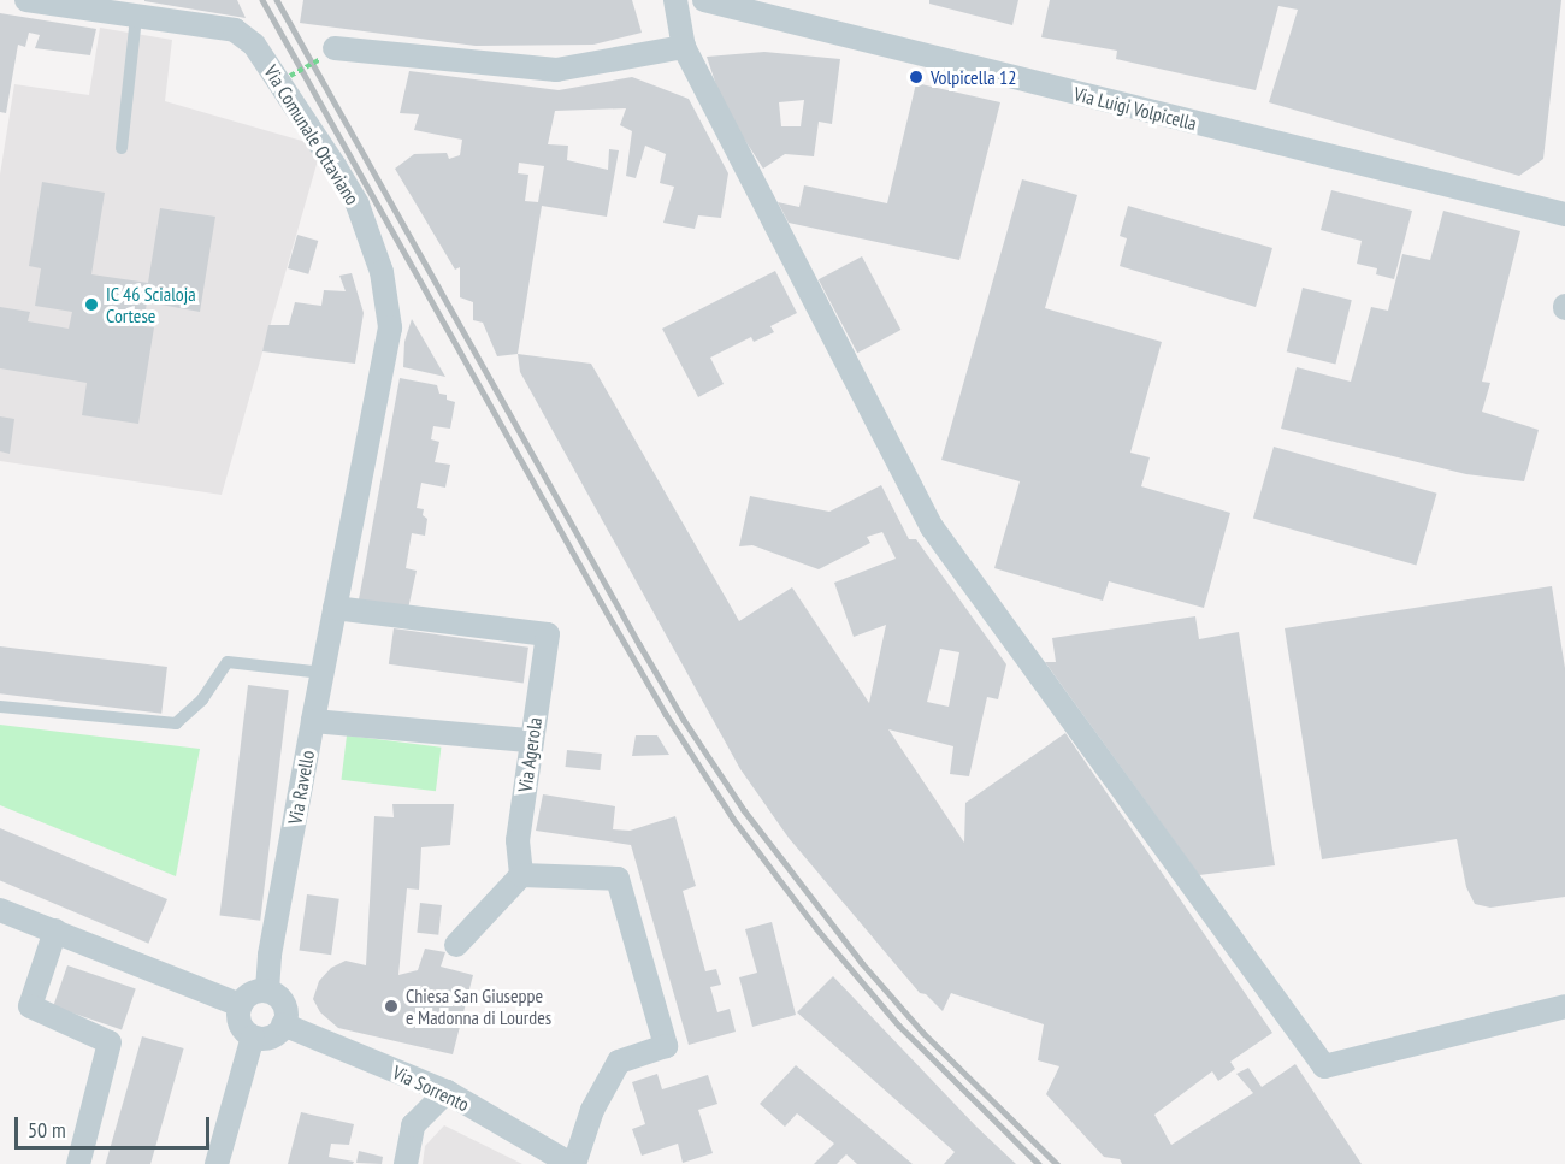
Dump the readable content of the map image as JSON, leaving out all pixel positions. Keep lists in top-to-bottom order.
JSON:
{
  "streets": {
    "street": [
      "Via Luigi Volpicella",
      "Via Comunale Ottaviano",
      "Via Agerola",
      "Via Ravello",
      "Via Sorrento"
    ]
  },
  "crossings": [
    ["Via Comunale Ottaviano", "Via Ravello"],
    ["Via Agerola", "Via Ravello"],
    ["Via Ravello", "Via Sorrento"]
  ],
  "places": ["Volpicella 12", "IC 46 Scialoja Cortese", "Chiesa San Giuseppe e Madonna di Lourdes"],
  "scale_bar": "50 m"
}
